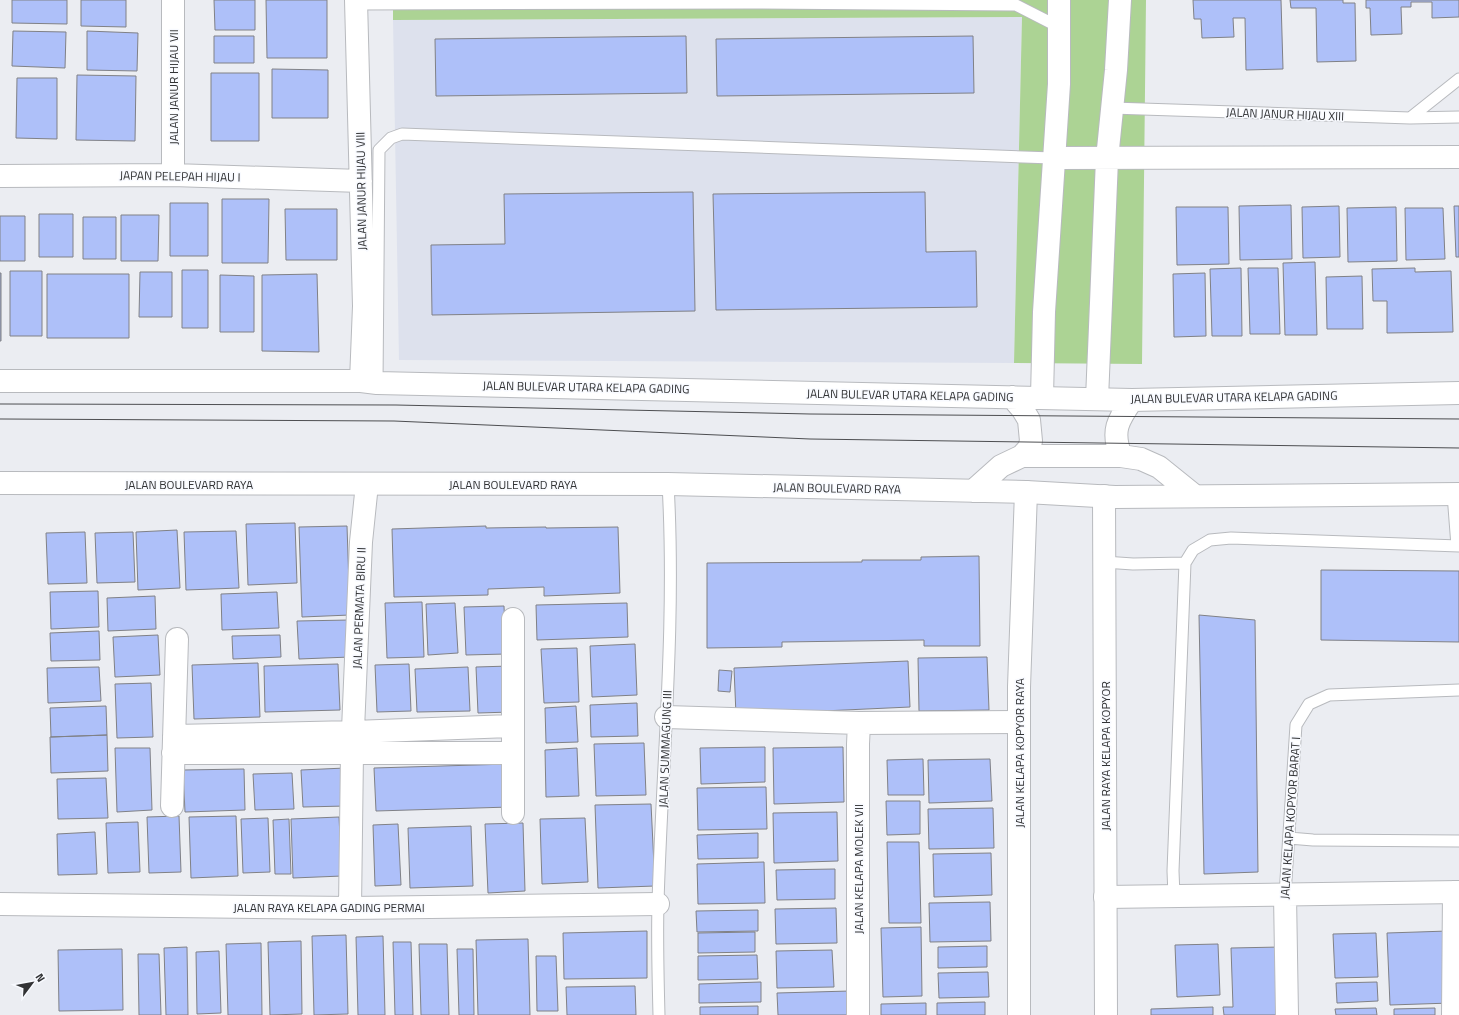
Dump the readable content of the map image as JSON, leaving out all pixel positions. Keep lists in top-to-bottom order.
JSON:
{
  "streets": {
    "street": [
      "JALAN JANUR HIJAU VII",
      "JAPAN PELEPAH HIJAU I",
      "JALAN JANUR HIJAU VIII",
      "JALAN BULEVAR UTARA KELAPA GADING",
      "JALAN BOULEVARD RAYA",
      "JALAN PERMATA BIRU II",
      "JALAN KELAPA KOPYOR RAYA",
      "JALAN RAYA KELAPA KOPYOR",
      "JALAN KELAPA KOPYOR BARAT I",
      "JALAN KELAPA MOLEK VII",
      "JALAN RAYA KELAPA GADING PERMAI"
    ],
    "lane": ["JALAN JANUR HIJAU XIII", "JALAN SUMMAGUNG III"]
  },
  "crossings": [
    ["JALAN JANUR HIJAU VII", "JAPAN PELEPAH HIJAU I"],
    ["JAPAN PELEPAH HIJAU I", "JALAN JANUR HIJAU VIII"],
    ["JALAN JANUR HIJAU VIII", "JALAN BULEVAR UTARA KELAPA GADING"],
    ["JALAN BOULEVARD RAYA", "JALAN PERMATA BIRU II"],
    ["JALAN BOULEVARD RAYA", "JALAN SUMMAGUNG III"],
    ["JALAN BOULEVARD RAYA", "JALAN KELAPA KOPYOR RAYA"],
    ["JALAN PERMATA BIRU II", "JALAN RAYA KELAPA GADING PERMAI"],
    ["JALAN SUMMAGUNG III", "JALAN RAYA KELAPA GADING PERMAI"]
  ],
  "north": "top right"
}
